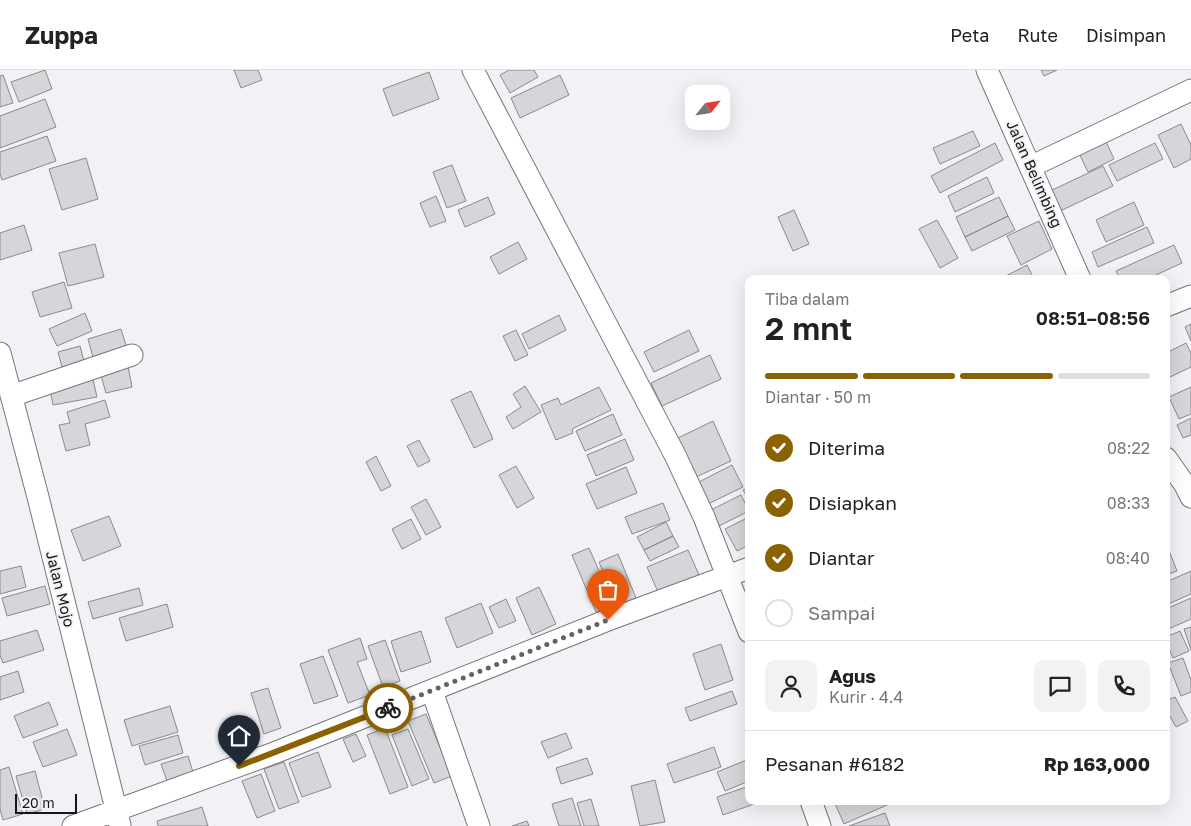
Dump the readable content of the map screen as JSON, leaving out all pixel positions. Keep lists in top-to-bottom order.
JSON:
{
  "streets": {
    "street": ["Jalan Belimbing", "Jalan Mojo"]
  },
  "scale_bar": "20 m",
  "north": "top right",
  "page": {
    "header": "Zuppa",
    "nav": ["Peta", "Rute", "Disimpan"],
    "heading": ["2 mnt", "Tiba dalam", "08:51–08:56"],
    "panel": [
      "Agus",
      "Kurir · 4.4",
      "Pesanan #6182",
      "Rp 163,000"
    ],
    "bar": "Diantar · 50 m",
    "list": [
      ["Diterima", "08:22"],
      ["Disiapkan", "08:33"],
      ["Diantar", "08:40"],
      "Sampai"
    ],
    "scale": "20 m"
  }
}
